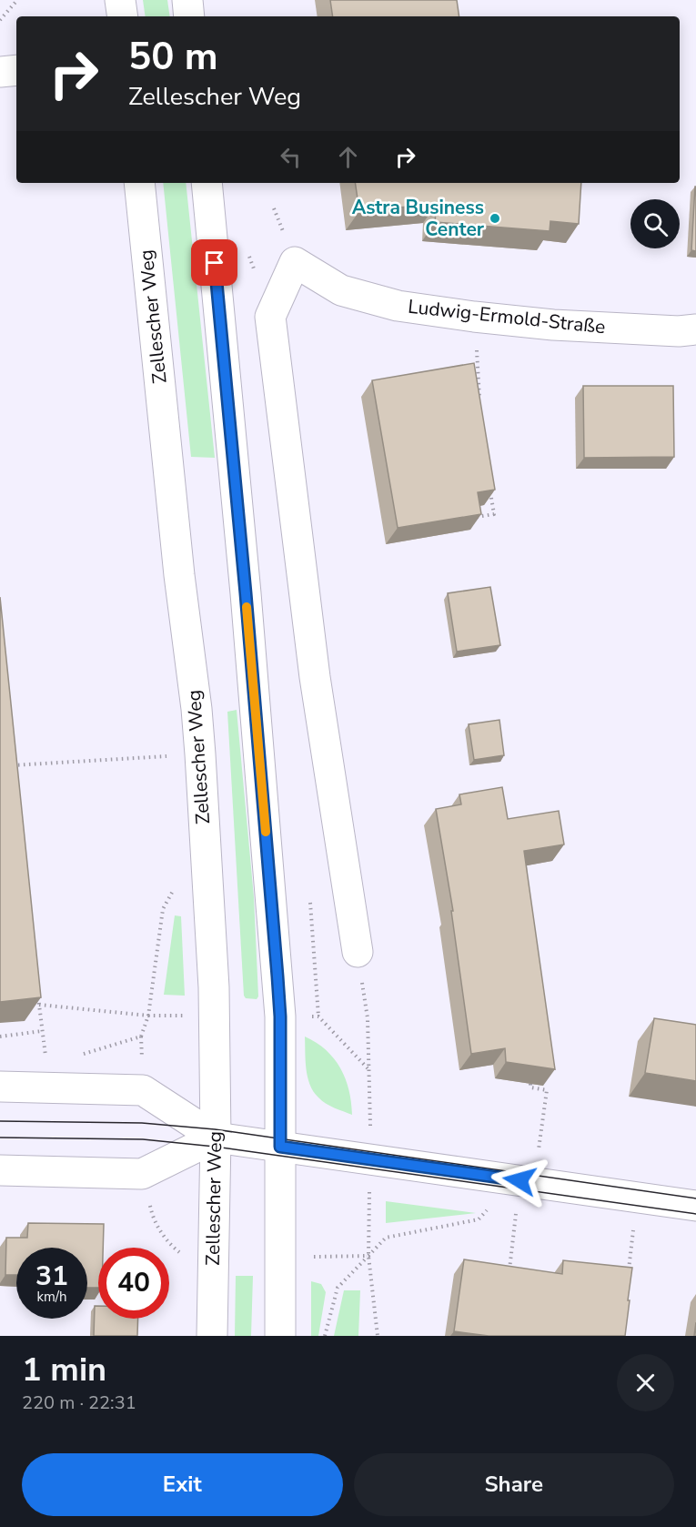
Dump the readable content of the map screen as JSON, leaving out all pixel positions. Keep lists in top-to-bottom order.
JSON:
{
  "streets": {
    "main road": ["Zellescher Weg", "Ludwig-Ermold-Straße"]
  },
  "places": ["Astra Business Center"],
  "page": {
    "turn": ["50 m", "Zellescher Weg"],
    "speed": "31 km/h",
    "limit": "40",
    "heading": ["1 min", "220 m · 22:31"],
    "buttons": ["Exit", "Share"]
  }
}
